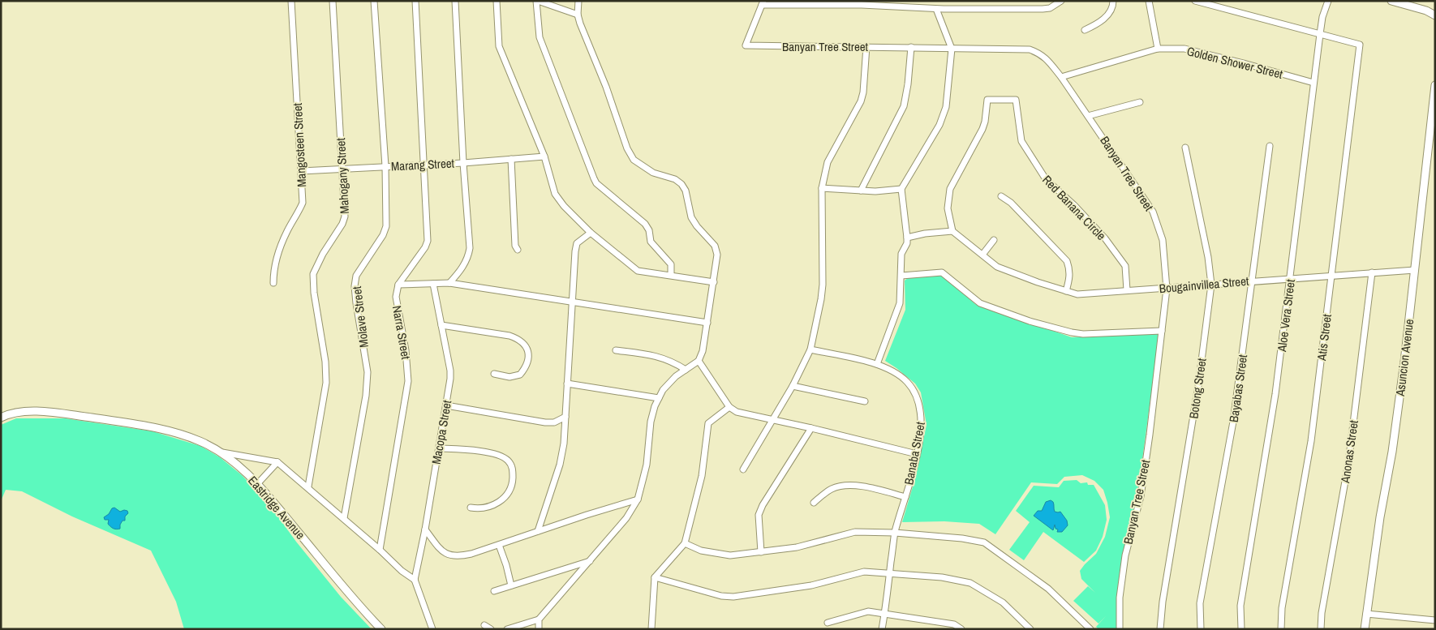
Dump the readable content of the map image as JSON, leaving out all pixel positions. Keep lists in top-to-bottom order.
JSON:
{
  "streets": {
    "street": [
      "Banyan Tree Street",
      "Golden Shower Street",
      "Mangosteen Street",
      "Marang Street",
      "Mahogany Street",
      "Red Banana Circle",
      "Bougainvillea Street",
      "Aloe Vera Street",
      "Molave Street",
      "Narra Street",
      "Atis Street",
      "Asuncion Avenue",
      "Botong Street",
      "Bayabas Street",
      "Macopa Street",
      "Anonas Street",
      "Banaba Street",
      "Eastridge Avenue"
    ]
  },
  "crossings": [
    ["Banyan Tree Street", "Golden Shower Street"],
    ["Banyan Tree Street", "Bougainvillea Street"],
    ["Golden Shower Street", "Aloe Vera Street"],
    ["Mangosteen Street", "Marang Street"],
    ["Marang Street", "Mahogany Street"],
    ["Marang Street", "Molave Street"],
    ["Red Banana Circle", "Bougainvillea Street"],
    ["Bougainvillea Street", "Aloe Vera Street"],
    ["Bougainvillea Street", "Atis Street"],
    ["Bougainvillea Street", "Asuncion Avenue"],
    ["Bougainvillea Street", "Botong Street"],
    ["Bougainvillea Street", "Bayabas Street"],
    ["Bougainvillea Street", "Anonas Street"],
    ["Aloe Vera Street", "Atis Street"]
  ]
}
